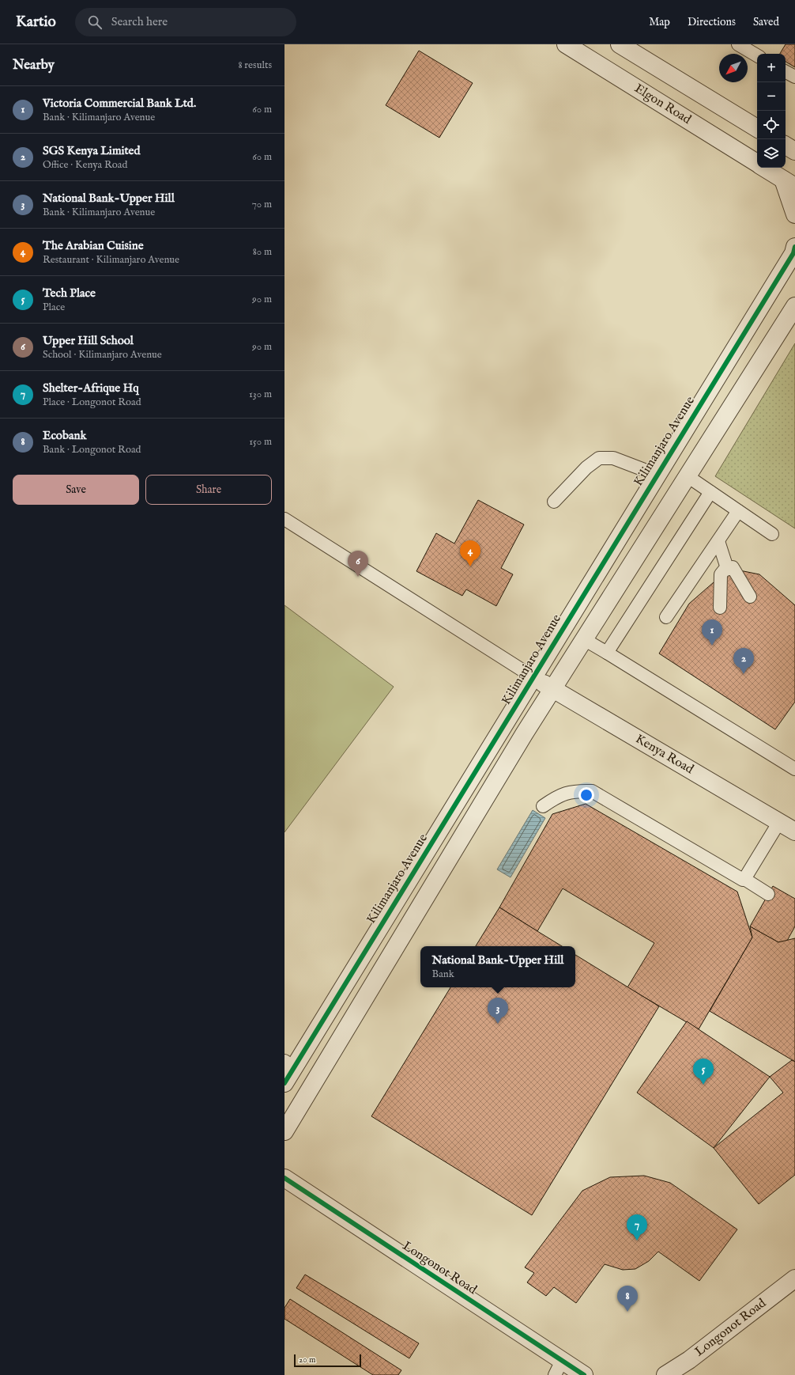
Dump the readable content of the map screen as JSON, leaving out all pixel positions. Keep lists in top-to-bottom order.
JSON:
{
  "streets": {
    "street": [
      "Elgon Road",
      "Kilimanjaro Avenue",
      "Kenya Road",
      "Longonot Road"
    ]
  },
  "crossings": [
    ["Kilimanjaro Avenue", "Kenya Road"]
  ],
  "scale_bar": "20 m",
  "north": "bottom left",
  "page": {
    "header": "Kartio",
    "search": "Search here",
    "nav": ["Map", "Directions", "Saved"],
    "heading": ["Nearby", "8 results"],
    "map_buttons": ["+", "−"],
    "list": [
      {
        "mark": "1",
        "name": "Victoria Commercial Bank Ltd.",
        "note": "Bank · Kilimanjaro Avenue",
        "value": "60 m"
      },
      {
        "mark": "2",
        "name": "SGS Kenya Limited",
        "note": "Office · Kenya Road",
        "value": "60 m"
      },
      {
        "mark": "3",
        "name": "National Bank-Upper Hill",
        "note": "Bank · Kilimanjaro Avenue",
        "value": "70 m"
      },
      {
        "mark": "4",
        "name": "The Arabian Cuisine",
        "note": "Restaurant · Kilimanjaro Avenue",
        "value": "80 m"
      },
      {
        "mark": "5",
        "name": "Tech Place",
        "note": "Place",
        "value": "90 m"
      },
      {
        "mark": "6",
        "name": "Upper Hill School",
        "note": "School · Kilimanjaro Avenue",
        "value": "90 m"
      },
      {
        "mark": "7",
        "name": "Shelter-Afrique Hq",
        "note": "Place · Longonot Road",
        "value": "130 m"
      },
      {
        "mark": "8",
        "name": "Ecobank",
        "note": "Bank · Longonot Road",
        "value": "150 m"
      }
    ],
    "buttons": ["Save", "Share"],
    "pins": [
      "4",
      "6",
      "1",
      "2",
      "3",
      "5",
      "7",
      "8"
    ],
    "popup": ["National Bank-Upper Hill", "Bank"],
    "scale": "20 m"
  }
}
